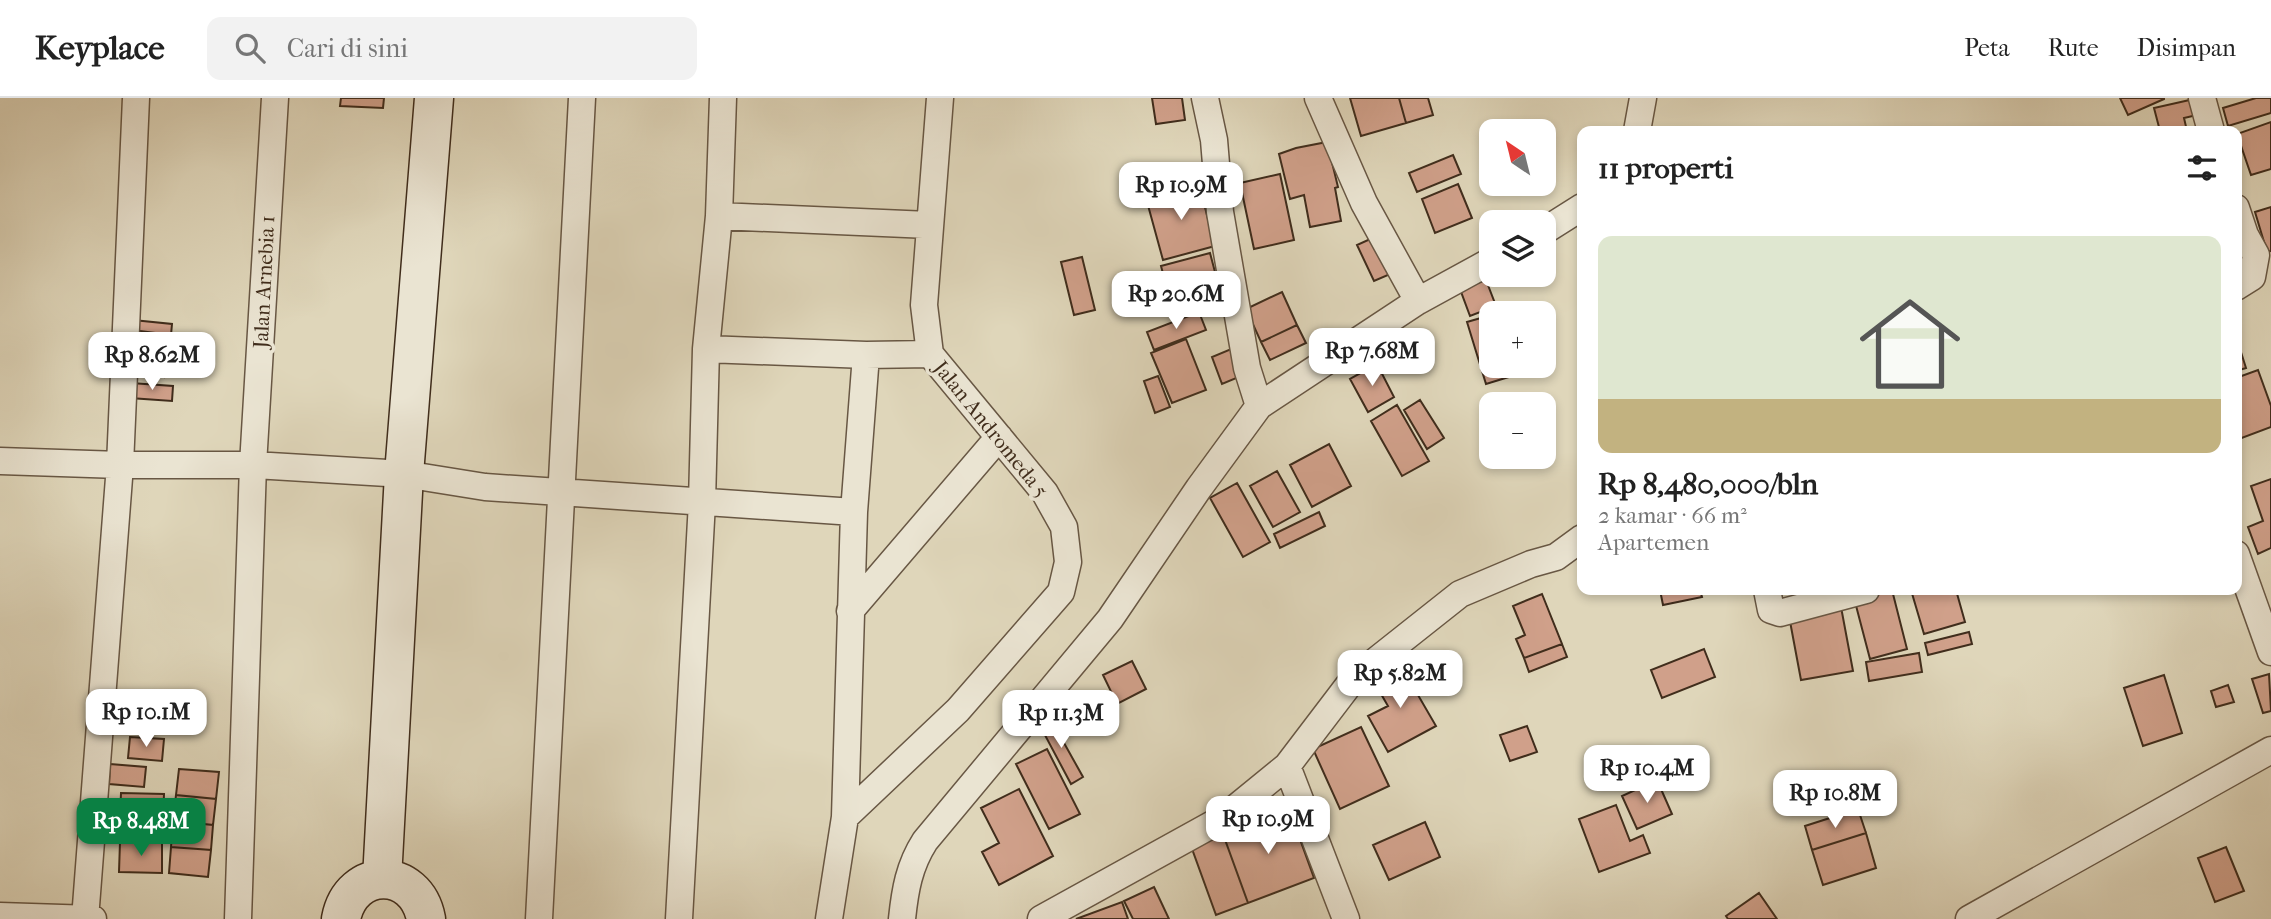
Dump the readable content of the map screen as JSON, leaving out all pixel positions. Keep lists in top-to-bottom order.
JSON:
{
  "streets": {
    "street": ["Jalan Arnebia 1", "Jalan Andromeda 5"]
  },
  "north": "top left",
  "page": {
    "header": "Keyplace",
    "search": "Cari di sini",
    "nav": ["Peta", "Rute", "Disimpan"],
    "map_buttons": ["+", "−"],
    "heading": "11 properti",
    "price": [
      "Rp 10.9M",
      "Rp 20.6M",
      "Rp 7.68M",
      "Rp 8.62M",
      "Rp 5.82M",
      "Rp 10.1M",
      "Rp 11.3M",
      "Rp 10.4M",
      "Rp 10.8M",
      "Rp 10.9M",
      "Rp 8.48M"
    ],
    "list": [
      {
        "name": "Rp 8,480,000/bln",
        "note": "2 kamar · 66 m² · Apartemen"
      }
    ]
  }
}
